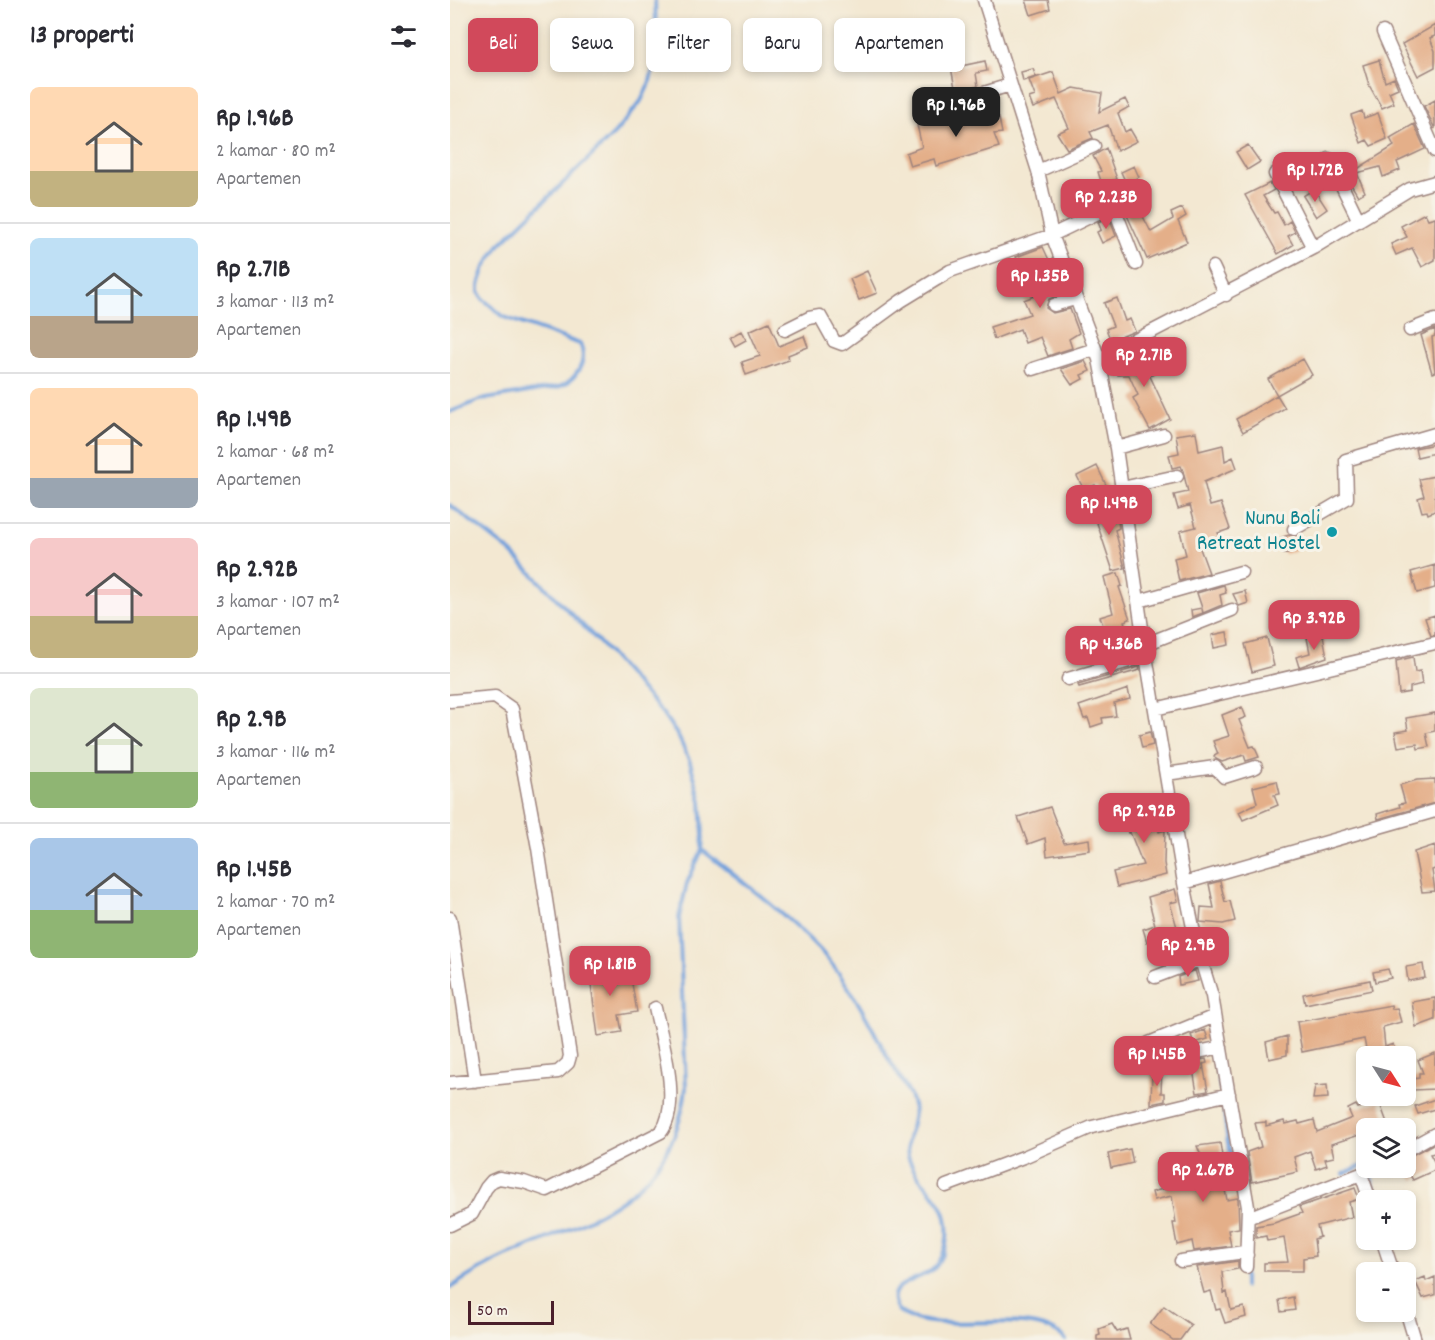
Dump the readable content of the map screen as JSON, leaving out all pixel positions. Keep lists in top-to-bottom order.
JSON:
{
  "places": ["Nunu Bali Retreat Hostel"],
  "scale_bar": "50 m",
  "north": "bottom right",
  "page": {
    "heading": "13 properti",
    "chip": [
      "Beli",
      "Sewa",
      "Filter",
      "Baru",
      "Apartemen"
    ],
    "list": [
      {
        "name": "Rp 1.96B",
        "note": "2 kamar · 80 m² · Apartemen"
      },
      {
        "name": "Rp 2.71B",
        "note": "3 kamar · 113 m² · Apartemen"
      },
      {
        "name": "Rp 1.49B",
        "note": "2 kamar · 68 m² · Apartemen"
      },
      {
        "name": "Rp 2.92B",
        "note": "3 kamar · 107 m² · Apartemen"
      },
      {
        "name": "Rp 2.9B",
        "note": "3 kamar · 116 m² · Apartemen"
      },
      {
        "name": "Rp 1.45B",
        "note": "2 kamar · 70 m² · Apartemen"
      }
    ],
    "price": [
      "Rp 1.96B",
      "Rp 1.72B",
      "Rp 2.23B",
      "Rp 1.35B",
      "Rp 2.71B",
      "Rp 1.49B",
      "Rp 3.92B",
      "Rp 4.36B",
      "Rp 2.92B",
      "Rp 2.9B",
      "Rp 1.81B",
      "Rp 1.45B",
      "Rp 2.67B"
    ],
    "map_buttons": ["+", "−"],
    "scale": "50 m"
  }
}
